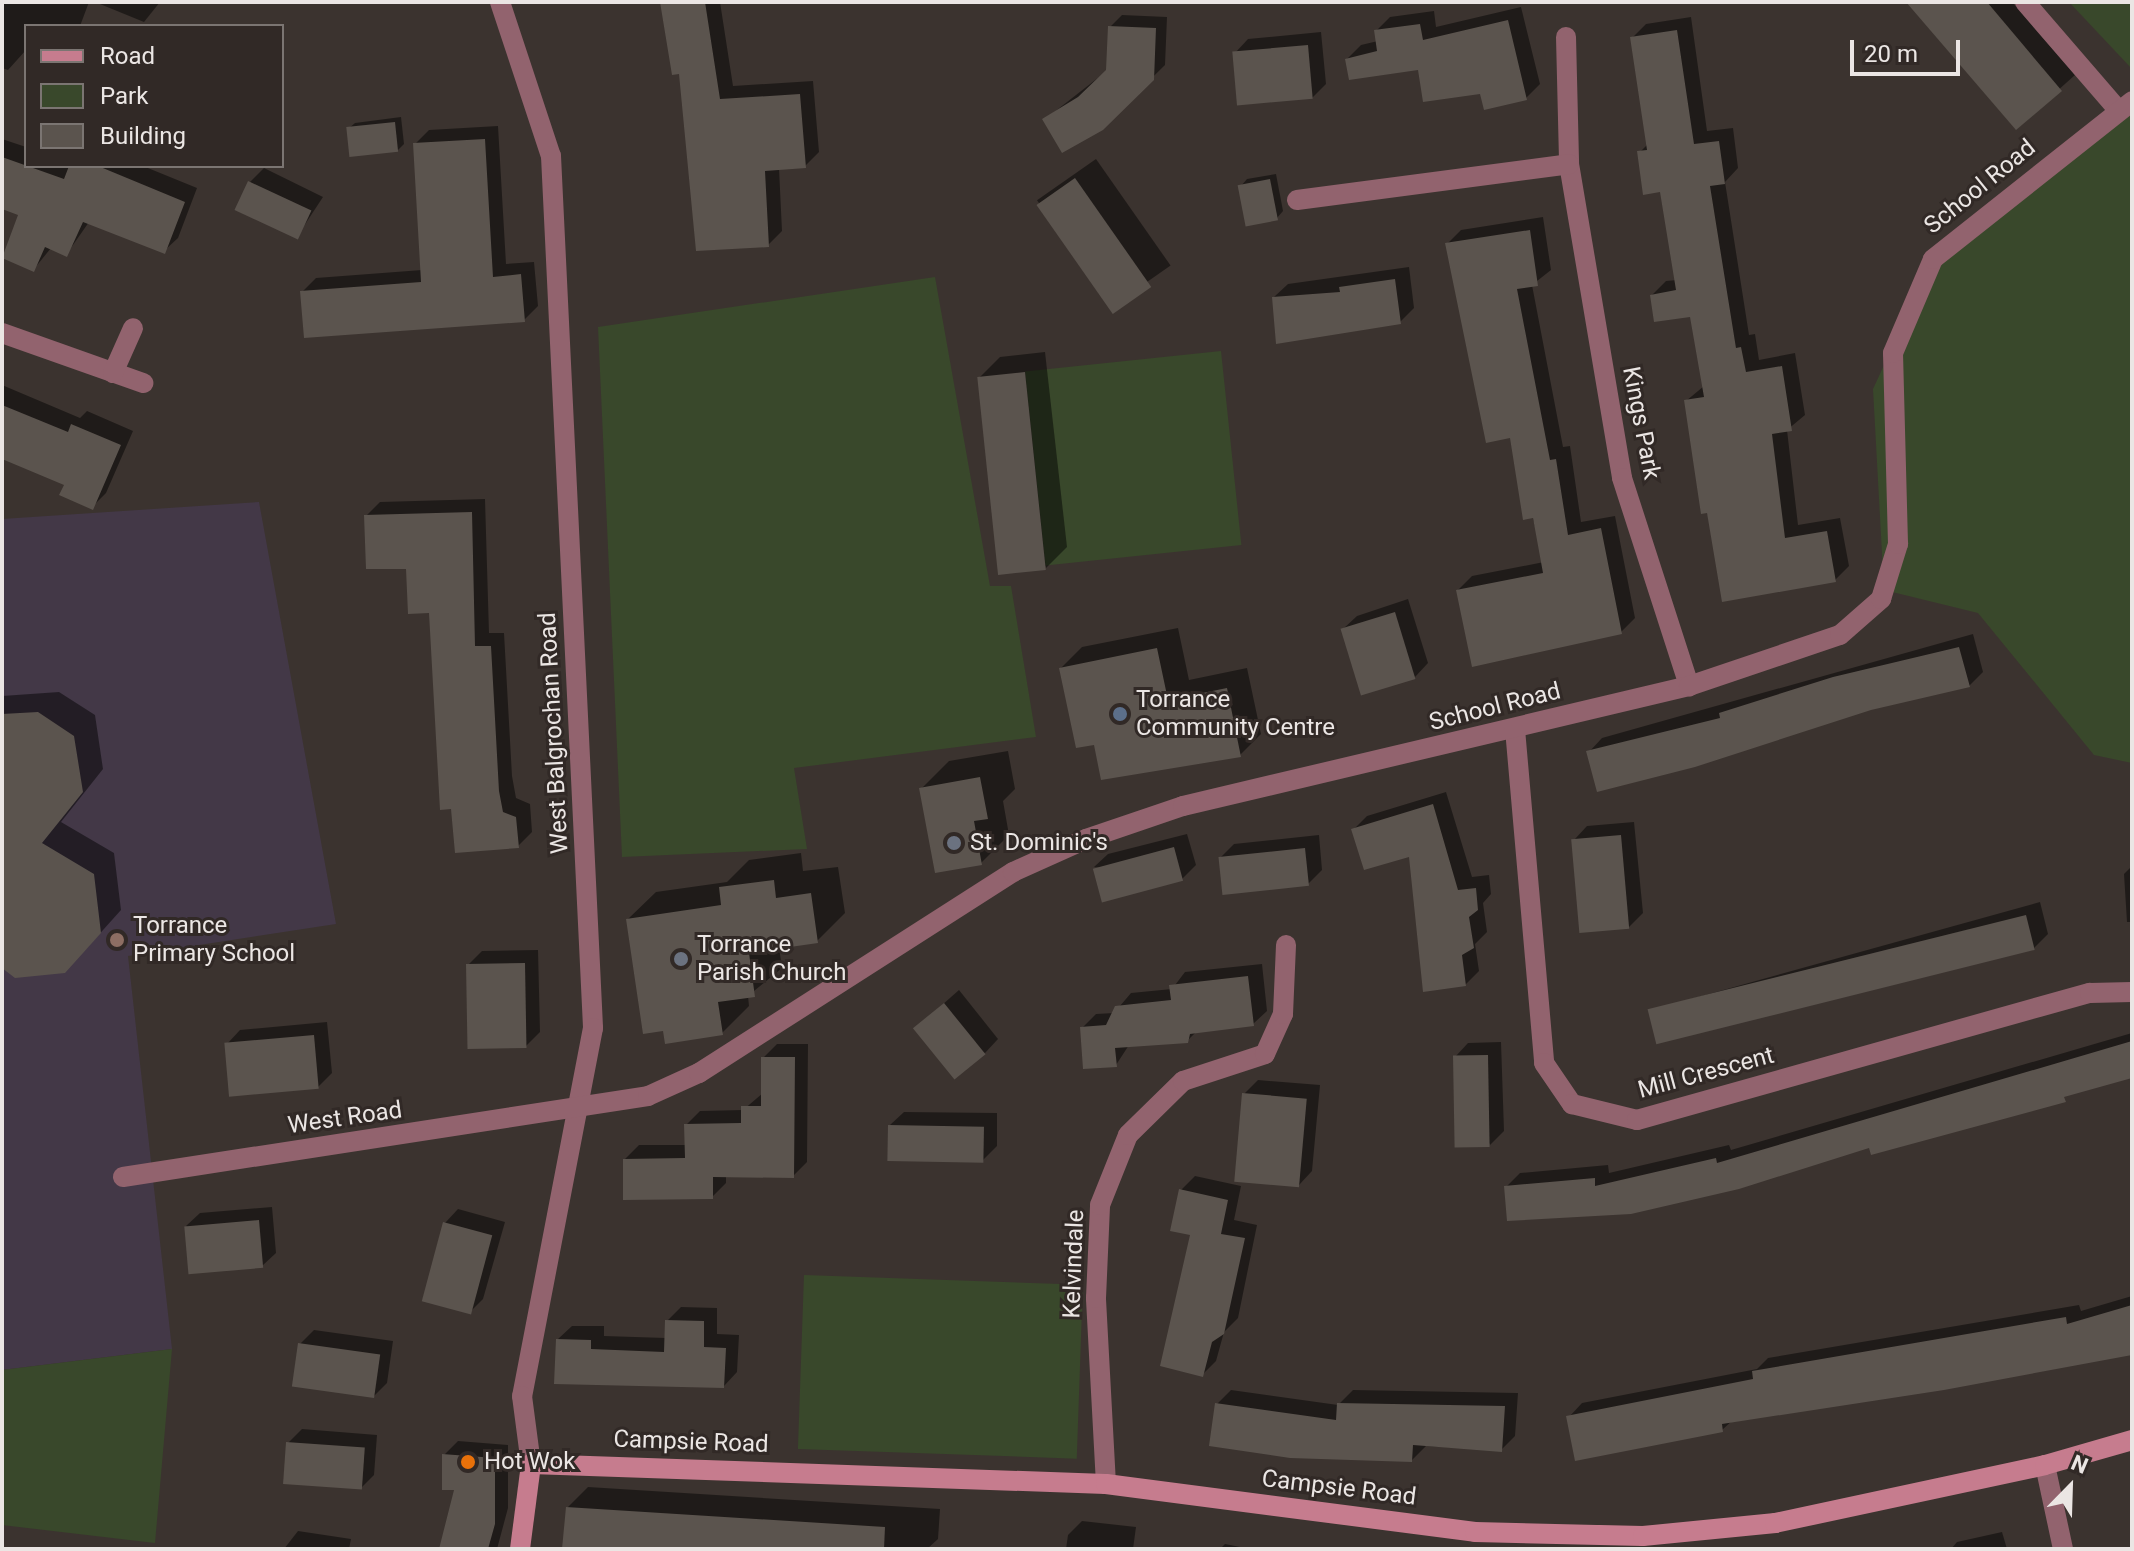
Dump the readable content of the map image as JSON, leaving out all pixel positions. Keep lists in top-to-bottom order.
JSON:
{
  "streets": {
    "main road": ["Campsie Road"],
    "street": [
      "School Road",
      "Kings Park",
      "West Balgrochan Road",
      "Mill Crescent",
      "West Road",
      "Kelvindale"
    ]
  },
  "crossings": [
    ["School Road", "Kings Park"],
    ["School Road", "West Balgrochan Road"],
    ["School Road", "Mill Crescent"],
    ["School Road", "West Road"],
    ["West Balgrochan Road", "West Road"],
    ["West Balgrochan Road", "Campsie Road"],
    ["Kelvindale", "Campsie Road"]
  ],
  "places": [
    "Torrance Community Centre",
    "St. Dominic's",
    "Torrance Primary School",
    "Torrance Parish Church",
    "Hot Wok"
  ],
  "legend": ["Road", "Park", "Building"],
  "scale_bar": "20 m",
  "north": "top right"
}
